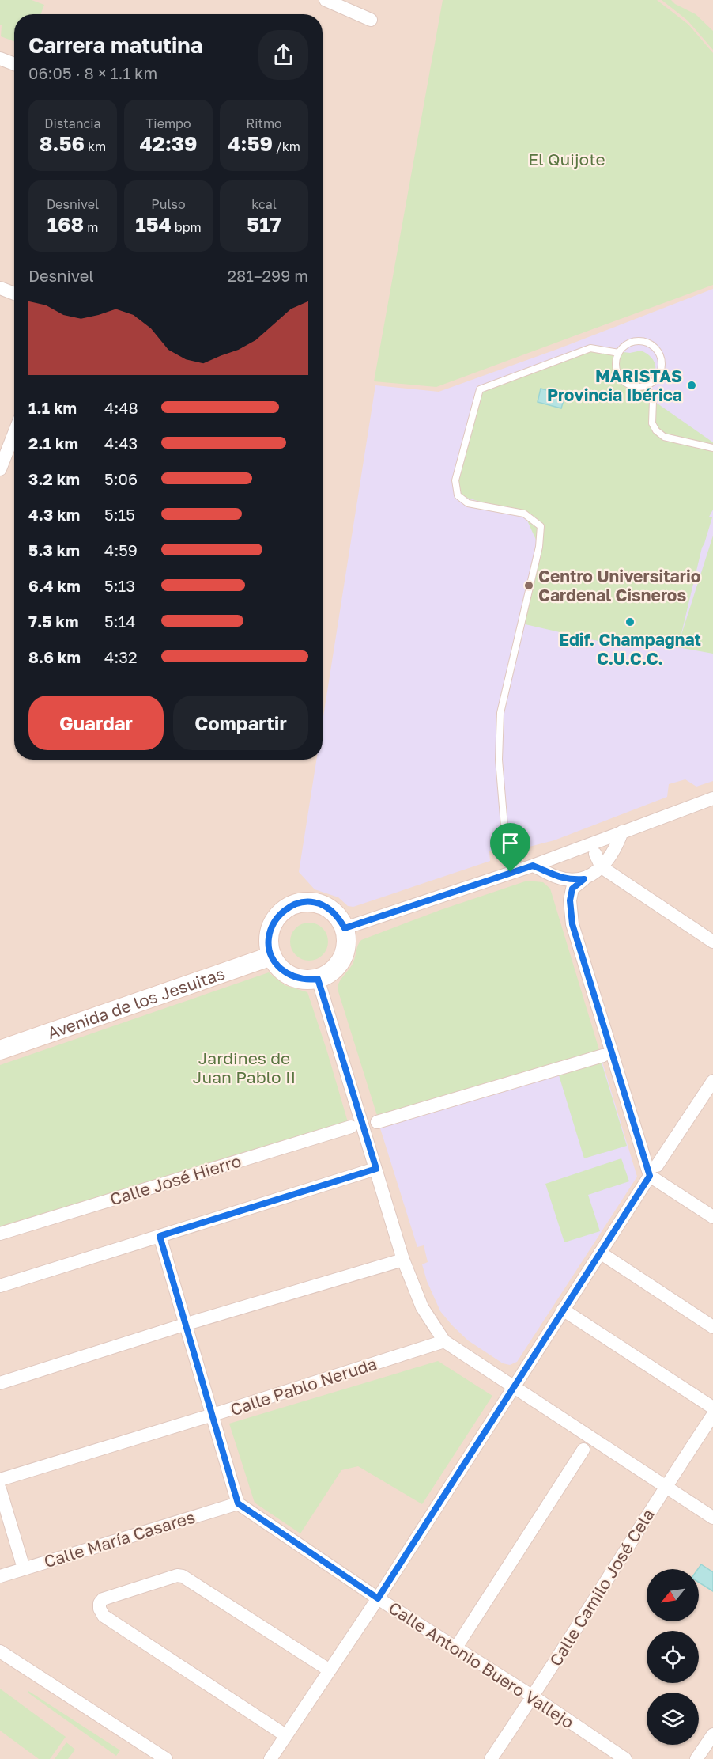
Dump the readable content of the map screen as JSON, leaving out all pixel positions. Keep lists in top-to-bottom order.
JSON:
{
  "streets": {
    "street": [
      "Avenida de los Jesuitas",
      "Calle José Hierro",
      "Calle Pablo Neruda",
      "Calle María Casares",
      "Calle Camilo José Cela",
      "Calle Antonio Buero Vallejo"
    ]
  },
  "crossings": [
    ["Calle María Casares", "Calle Antonio Buero Vallejo"],
    ["Calle Camilo José Cela", "Calle Antonio Buero Vallejo"]
  ],
  "parks": ["El Quijote", "Jardines de Juan Pablo II"],
  "places": ["MARISTAS Provincia Ibérica", "Centro Universitario Cardenal Cisneros", "Edif. Champagnat C.U.C.C."],
  "north": "bottom left",
  "page": {
    "heading": ["Carrera matutina", "06:05 · 8 × 1.1 km"],
    "stats": [
      ["Distancia", "8.56 km"],
      ["Tiempo", "42:39"],
      ["Ritmo", "4:59 /km"],
      ["Desnivel", "168 m"],
      ["Pulso", "154 bpm"],
      ["kcal", "517"]
    ],
    "chart": ["Desnivel", "281–299 m"],
    "list": [
      {
        "name": "1.1 km",
        "note": "4:48"
      },
      {
        "name": "2.1 km",
        "note": "4:43"
      },
      {
        "name": "3.2 km",
        "note": "5:06"
      },
      {
        "name": "4.3 km",
        "note": "5:15"
      },
      {
        "name": "5.3 km",
        "note": "4:59"
      },
      {
        "name": "6.4 km",
        "note": "5:13"
      },
      {
        "name": "7.5 km",
        "note": "5:14"
      },
      {
        "name": "8.6 km",
        "note": "4:32"
      }
    ],
    "buttons": ["Guardar", "Compartir"]
  }
}
